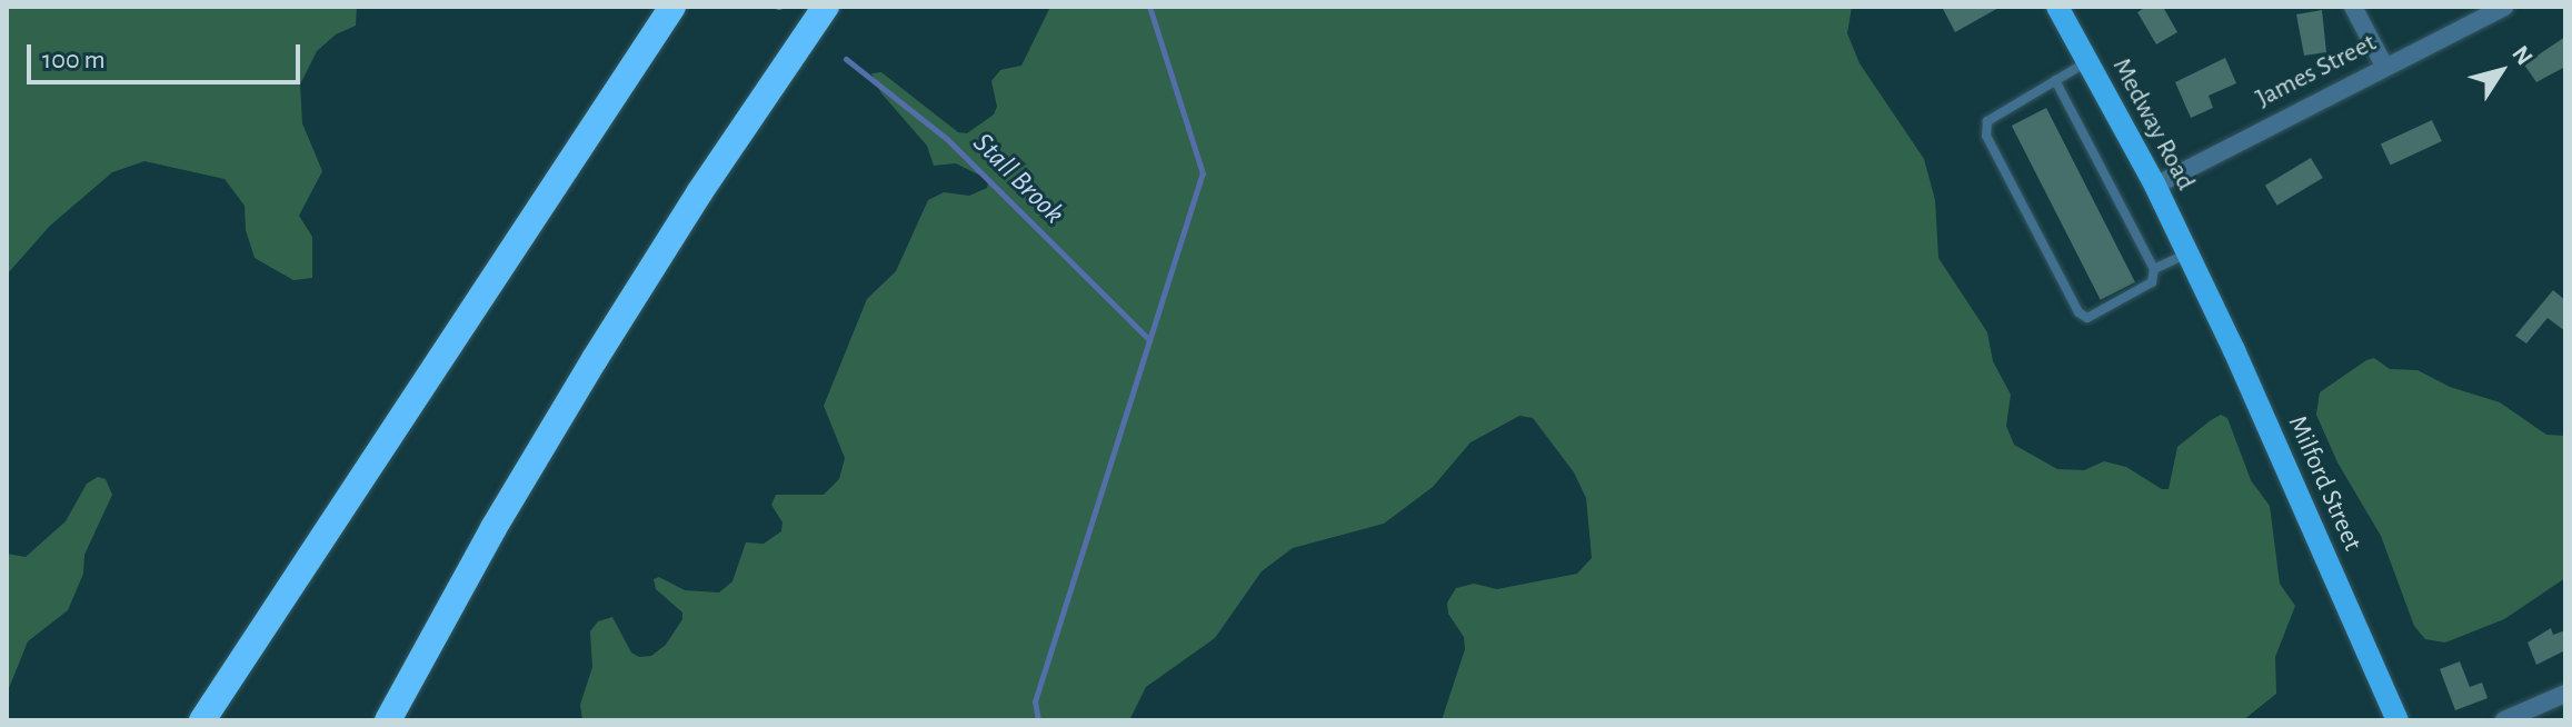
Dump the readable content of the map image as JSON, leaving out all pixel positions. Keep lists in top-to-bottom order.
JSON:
{
  "streets": {
    "main road": ["Medway Road", "Milford Street"],
    "street": ["James Street"]
  },
  "crossings": [
    ["James Street", "Medway Road"],
    ["Medway Road", "Milford Street"]
  ],
  "water": ["Stall Brook"],
  "scale_bar": "100 m",
  "north": "top right"
}
